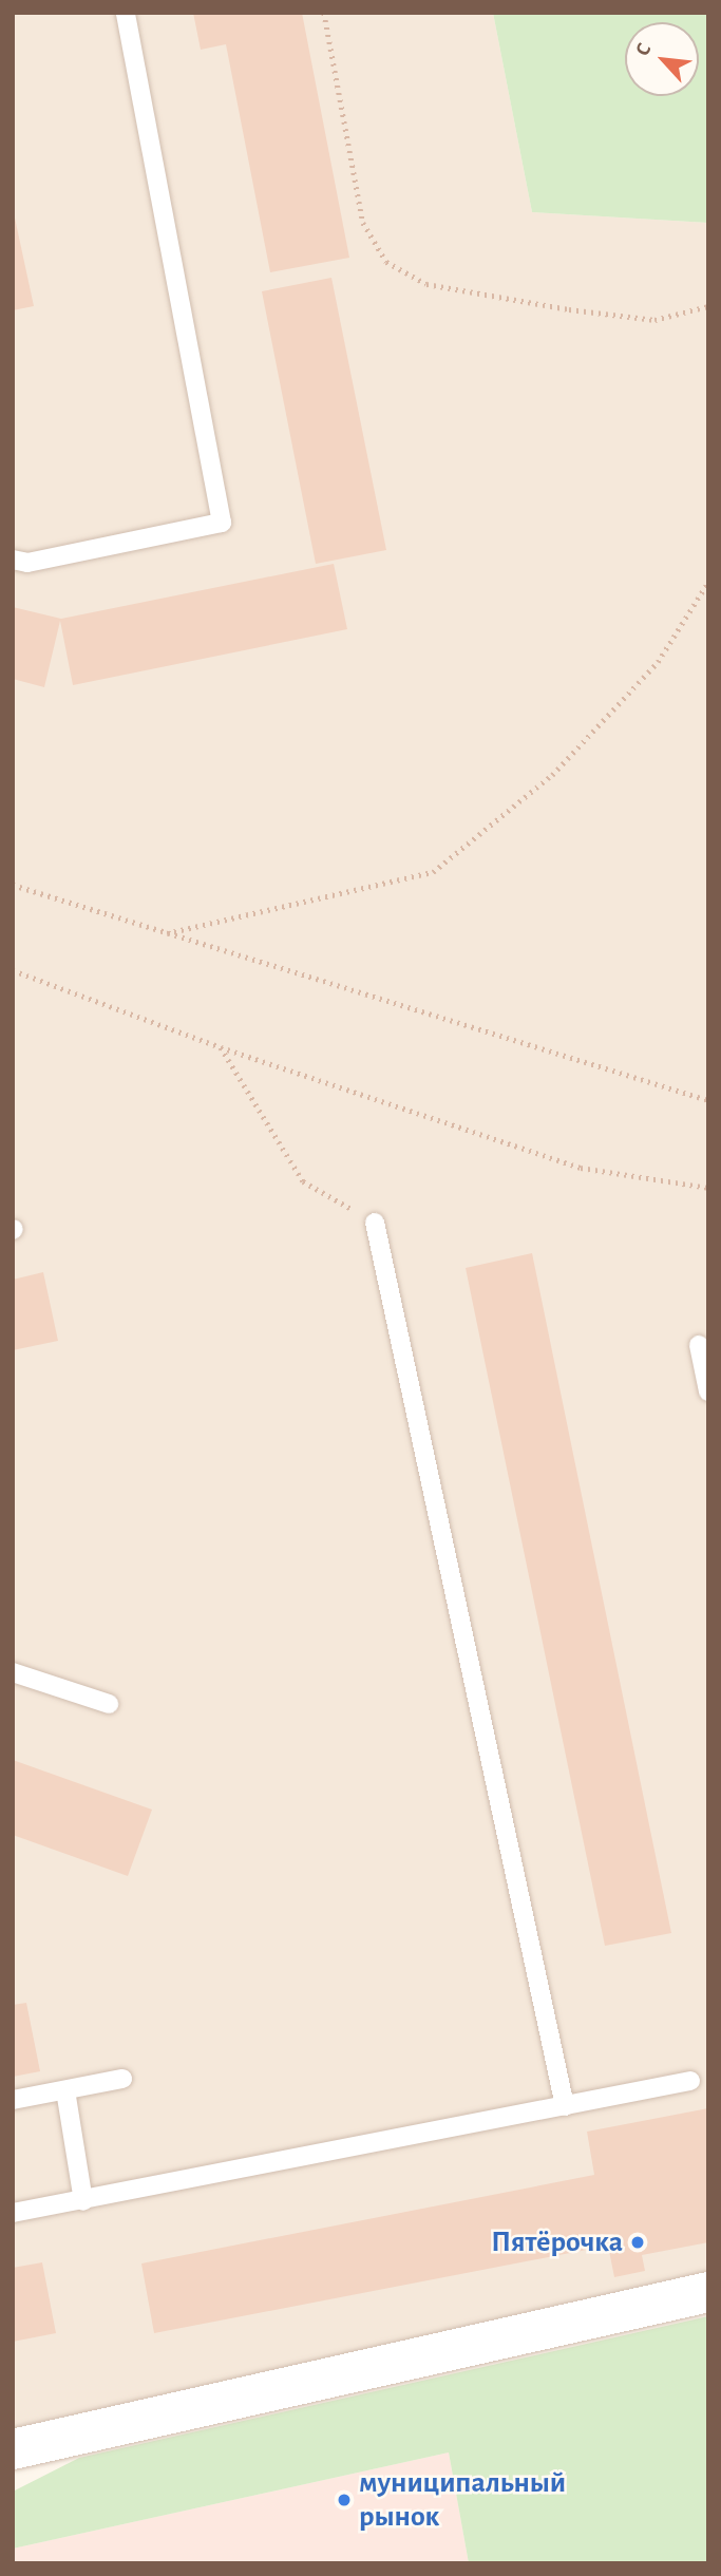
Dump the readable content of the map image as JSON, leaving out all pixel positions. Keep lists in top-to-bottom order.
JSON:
{
  "places": ["Пятёрочка", "муниципальный рынок"],
  "north": "top left"
}
